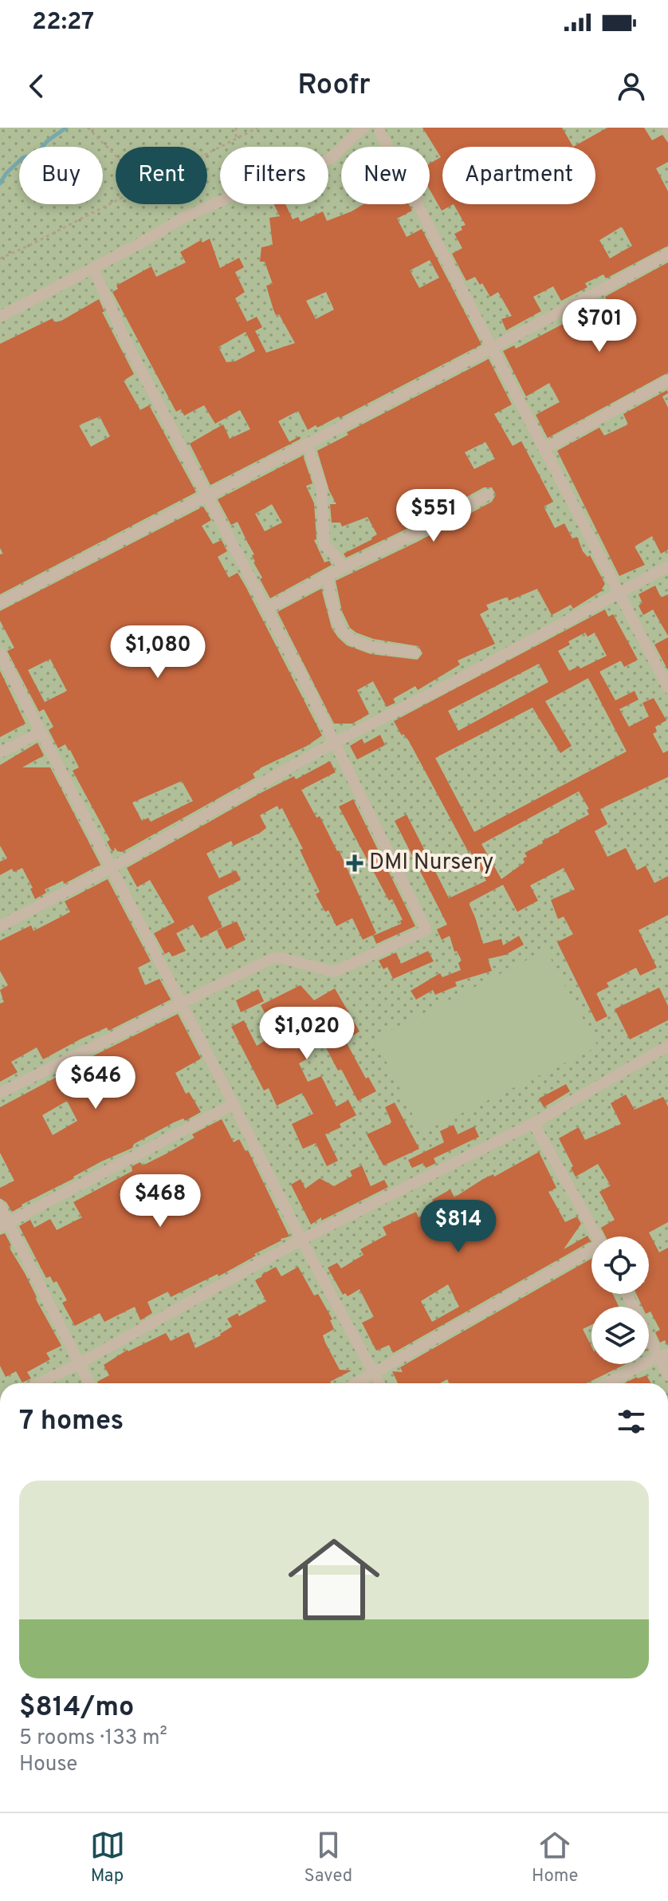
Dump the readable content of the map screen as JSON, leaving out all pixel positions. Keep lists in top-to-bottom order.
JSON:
{
  "places": {
    "health": ["DMI Nursery"]
  },
  "page": {
    "status": "22:27",
    "header": "Roofr",
    "chip": [
      "Buy",
      "Rent",
      "Filters",
      "New",
      "Apartment"
    ],
    "price": [
      "$701",
      "$551",
      "$1,080",
      "$1,020",
      "$646",
      "$468",
      "$814"
    ],
    "heading": "7 homes",
    "list": [
      {
        "name": "$814/mo",
        "note": "5 rooms · 133 m² · House"
      }
    ],
    "tabs": ["Map", "Saved", "Home"]
  }
}
